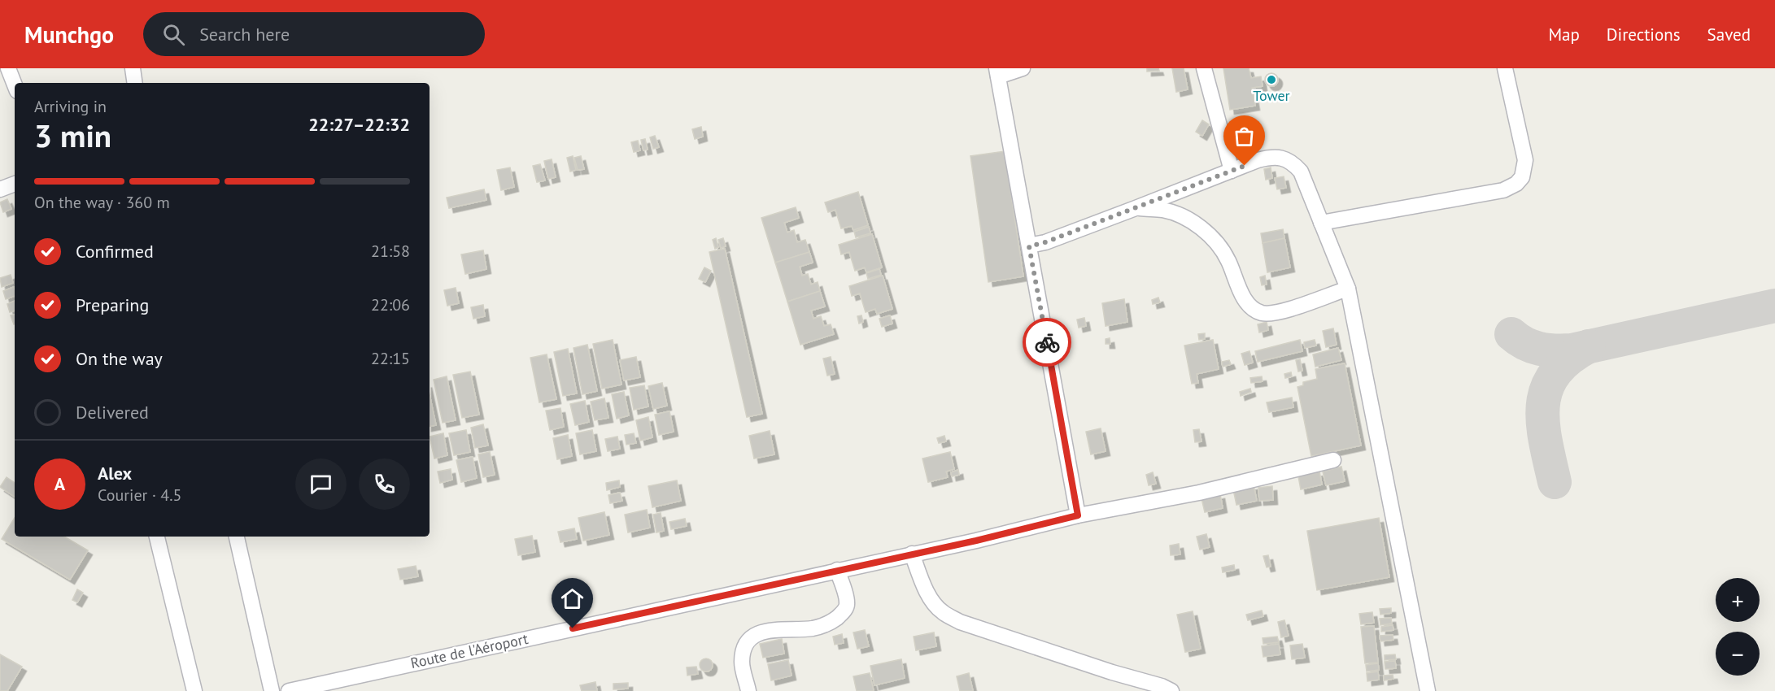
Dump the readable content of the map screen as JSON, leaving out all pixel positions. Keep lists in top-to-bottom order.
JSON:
{
  "streets": {
    "street": ["Route de l'Aéroport"]
  },
  "places": ["Tower"],
  "page": {
    "header": "Munchgo",
    "search": "Search here",
    "nav": ["Map", "Directions", "Saved"],
    "heading": ["3 min", "Arriving in", "22:27–22:32"],
    "panel": ["Alex", "Courier · 4.5"],
    "bar": "On the way · 360 m",
    "list": [
      ["Confirmed", "21:58"],
      ["Preparing", "22:06"],
      ["On the way", "22:15"],
      "Delivered"
    ],
    "round": "A",
    "map_buttons": ["+", "−"]
  }
}
